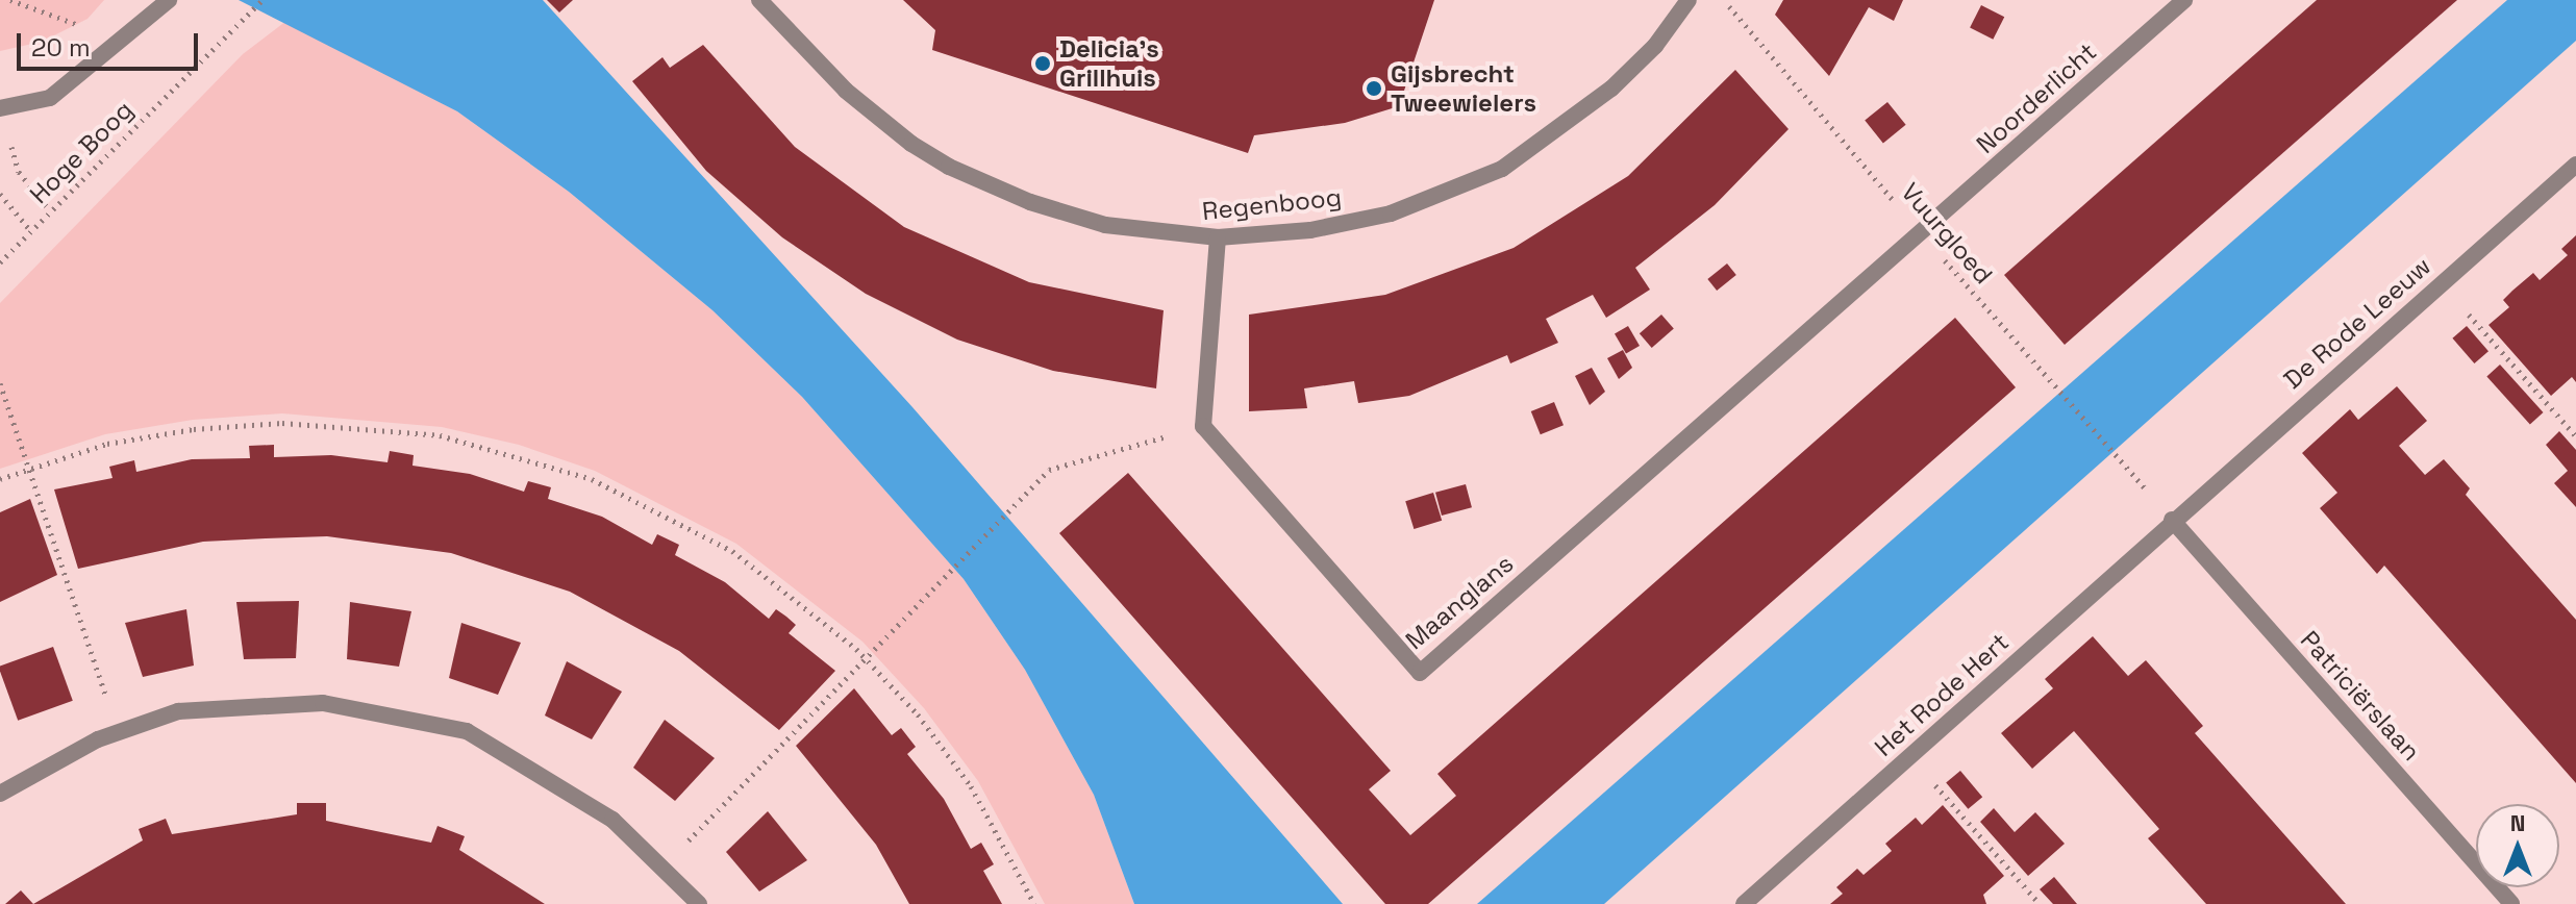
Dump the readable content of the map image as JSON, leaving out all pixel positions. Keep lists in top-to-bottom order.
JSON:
{
  "streets": {
    "street": [
      "Noorderlicht",
      "Regenboog",
      "De Rode Leeuw",
      "Maanglans",
      "Het Rode Hert",
      "Patriciërslaan"
    ],
    "path": ["Hoge Boog", "Vuurgloed"]
  },
  "crossings": [
    ["Noorderlicht", "Vuurgloed"],
    ["Noorderlicht", "Maanglans"],
    ["Vuurgloed", "Maanglans"],
    ["De Rode Leeuw", "Het Rode Hert"],
    ["De Rode Leeuw", "Patriciërslaan"],
    ["Het Rode Hert", "Patriciërslaan"]
  ],
  "places": ["Delicia's Grillhuis", "Gijsbrecht Tweewielers"],
  "scale_bar": "20 m",
  "north": "top"
}
